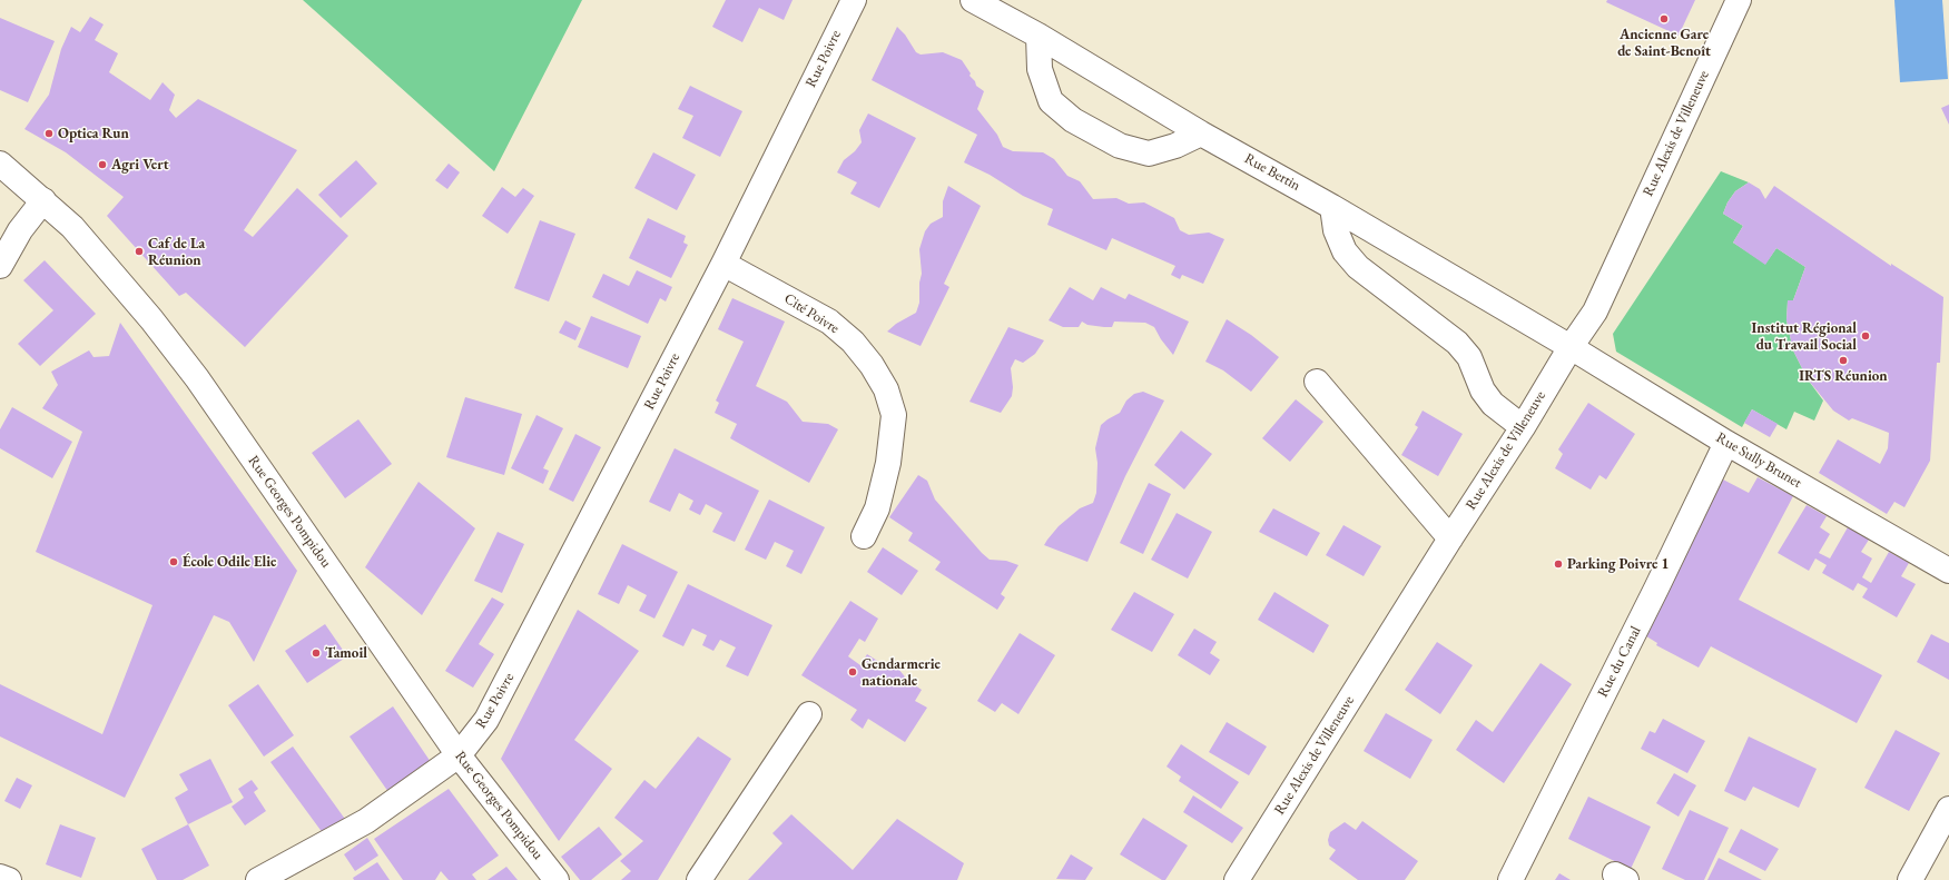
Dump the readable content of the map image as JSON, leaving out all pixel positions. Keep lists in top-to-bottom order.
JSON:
{
  "streets": {
    "street": [
      "Rue Poivre",
      "Rue Alexis de Villeneuve",
      "Rue Bertin",
      "Cité Poivre",
      "Rue Sully Brunet",
      "Rue Georges Pompidou",
      "Rue du Canal"
    ]
  },
  "crossings": [
    ["Rue Poivre", "Cité Poivre"],
    ["Rue Poivre", "Rue Georges Pompidou"],
    ["Rue Alexis de Villeneuve", "Rue Bertin"],
    ["Rue Alexis de Villeneuve", "Rue Sully Brunet"],
    ["Rue Bertin", "Rue Sully Brunet"],
    ["Rue Sully Brunet", "Rue du Canal"]
  ],
  "places": [
    "Ancienne Gare de Saint-Benoît",
    "Optica Run",
    "Agri Vert",
    "Caf de La Réunion",
    "Institut Régional du Travail Social",
    "IRTS Réunion",
    "École Odile Elie",
    "Parking Poivre 1",
    "Tamoil",
    "Gendarmerie nationale"
  ]
}
